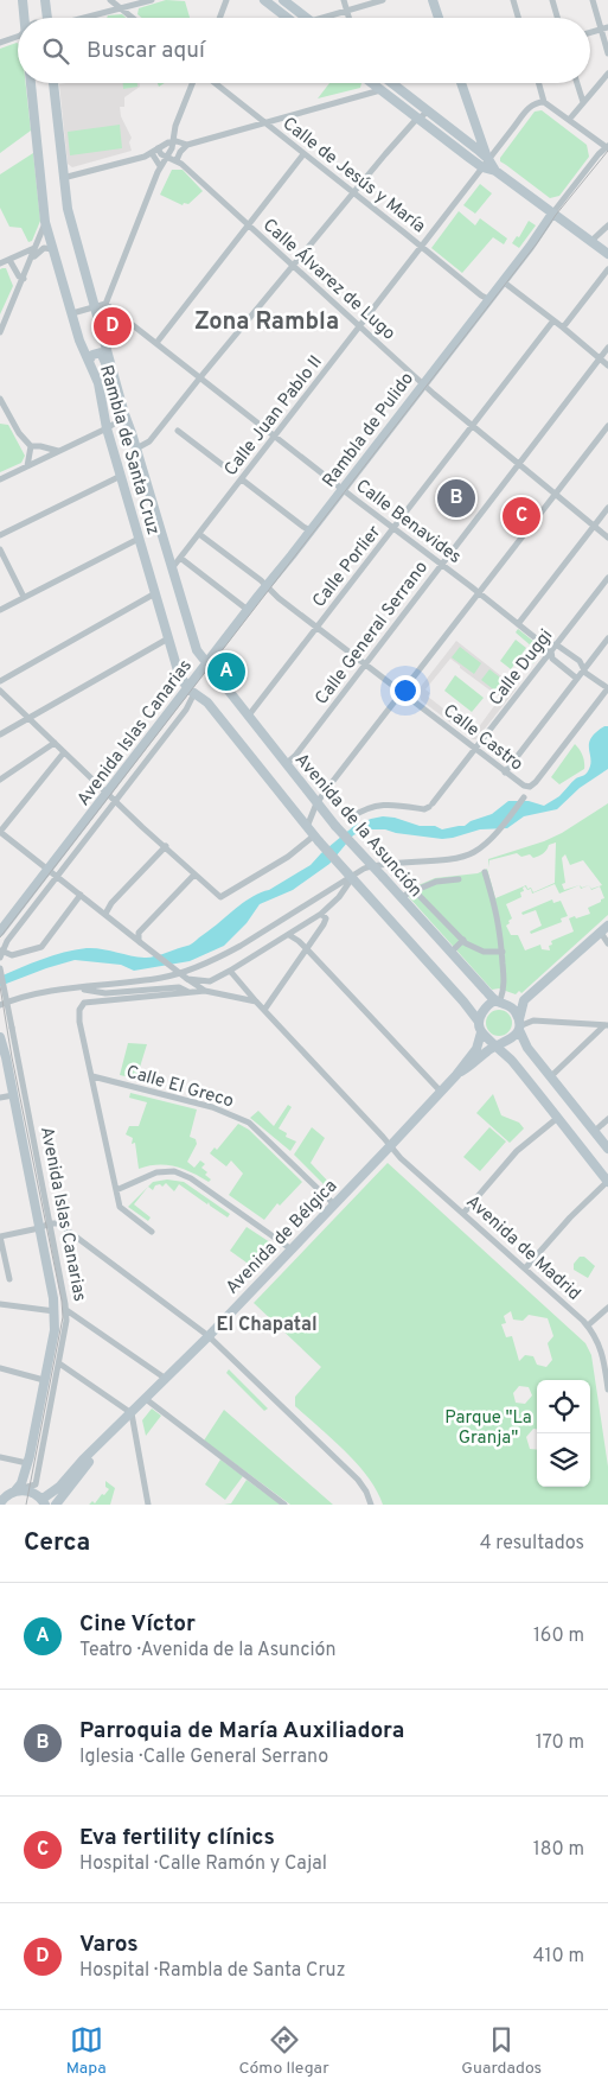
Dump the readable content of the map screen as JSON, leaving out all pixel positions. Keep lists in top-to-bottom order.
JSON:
{
  "streets": {
    "main road": [
      "Rambla de Pulido",
      "Rambla de Santa Cruz",
      "Avenida Islas Canarias",
      "Avenida de la Asunción",
      "Avenida de Bélgica"
    ],
    "street": [
      "Calle de Jesús y María",
      "Calle Álvarez de Lugo",
      "Calle Juan Pablo II",
      "Calle Benavides",
      "Calle Porlier",
      "Calle General Serrano",
      "Calle Duggi",
      "Calle Castro",
      "Calle El Greco",
      "Avenida de Madrid"
    ]
  },
  "crossings": [
    ["Calle de Jesús y María", "Calle Juan Pablo II"],
    ["Calle de Jesús y María", "Rambla de Pulido"],
    ["Calle Álvarez de Lugo", "Calle Juan Pablo II"],
    ["Calle Álvarez de Lugo", "Rambla de Pulido"],
    ["Calle Álvarez de Lugo", "Calle Porlier"],
    ["Calle Álvarez de Lugo", "Calle General Serrano"],
    ["Calle Juan Pablo II", "Rambla de Santa Cruz"],
    ["Calle Juan Pablo II", "Calle Benavides"],
    ["Calle Juan Pablo II", "Calle Castro"],
    ["Rambla de Pulido", "Rambla de Santa Cruz"],
    ["Rambla de Pulido", "Calle Benavides"],
    ["Rambla de Pulido", "Avenida Islas Canarias"],
    ["Rambla de Pulido", "Calle Castro"],
    ["Rambla de Pulido", "Avenida de la Asunción"],
    ["Rambla de Santa Cruz", "Avenida Islas Canarias"],
    ["Rambla de Santa Cruz", "Avenida de la Asunción"],
    ["Calle Benavides", "Calle Porlier"],
    ["Calle Benavides", "Calle General Serrano"],
    ["Calle Benavides", "Calle Duggi"],
    ["Calle Porlier", "Calle Castro"],
    ["Calle Porlier", "Avenida de la Asunción"],
    ["Calle General Serrano", "Calle Castro"],
    ["Calle General Serrano", "Avenida de la Asunción"],
    ["Calle Duggi", "Calle Castro"],
    ["Avenida Islas Canarias", "Avenida de la Asunción"],
    ["Avenida de la Asunción", "Avenida de Bélgica"],
    ["Calle El Greco", "Avenida de Bélgica"],
    ["Avenida de Bélgica", "Avenida de Madrid"]
  ],
  "districts": ["Zona Rambla", "El Chapatal"],
  "parks": ["Parque \"La Granja\""],
  "page": {
    "search": "Buscar aquí",
    "pins": [
      "D",
      "B",
      "C",
      "A"
    ],
    "heading": ["Cerca", "4 resultados"],
    "list": [
      {
        "mark": "A",
        "name": "Cine Víctor",
        "note": "Teatro · Avenida de la Asunción",
        "value": "160 m"
      },
      {
        "mark": "B",
        "name": "Parroquia de María Auxiliadora",
        "note": "Iglesia · Calle General Serrano",
        "value": "170 m"
      },
      {
        "mark": "C",
        "name": "Eva fertility clínics",
        "note": "Hospital · Calle Ramón y Cajal",
        "value": "180 m"
      },
      {
        "mark": "D",
        "name": "Varos",
        "note": "Hospital · Rambla de Santa Cruz",
        "value": "410 m"
      }
    ],
    "nav": ["Mapa", "Cómo llegar", "Guardados"]
  }
}
